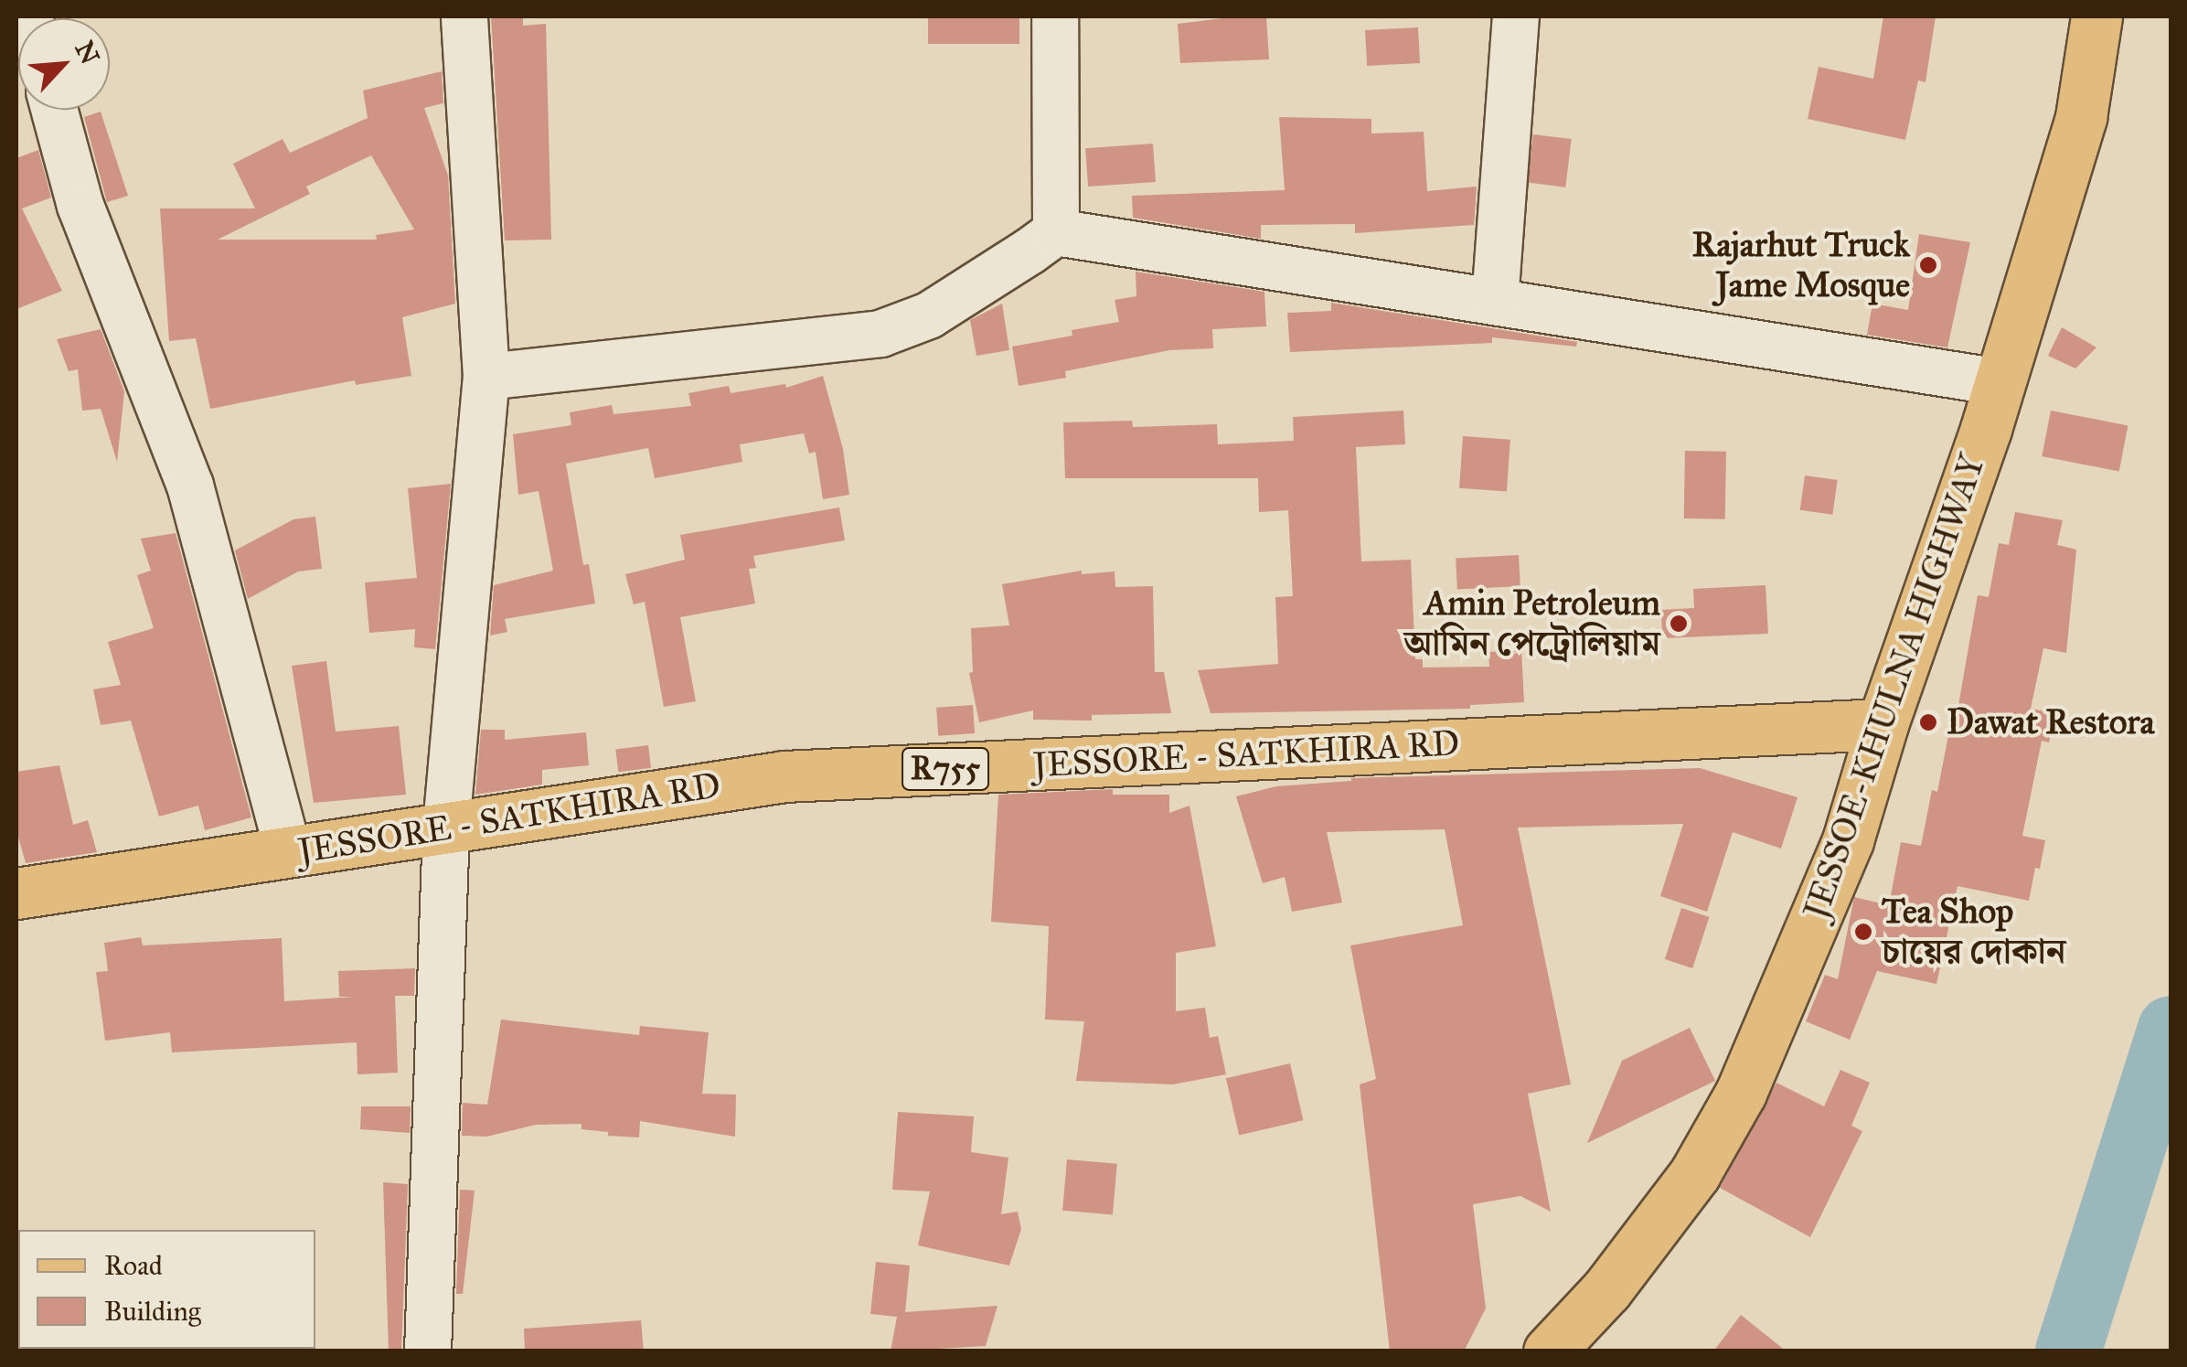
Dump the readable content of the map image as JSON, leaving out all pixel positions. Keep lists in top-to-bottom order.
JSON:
{
  "streets": {
    "main road": ["JESSOE-KHULNA HIGHWAY", "JESSORE - SATKHIRA RD", "R755"]
  },
  "crossings": [
    ["JESSOE-KHULNA HIGHWAY", "JESSORE - SATKHIRA RD"]
  ],
  "places": [
    "Rajarhut Truck Jame Mosque",
    "Amin Petroleum আমিন পেট্রোলিয়াম",
    "Dawat Restora",
    "Tea Shop চায়ের দোকান"
  ],
  "legend": ["Road", "Building"],
  "north": "top right"
}
